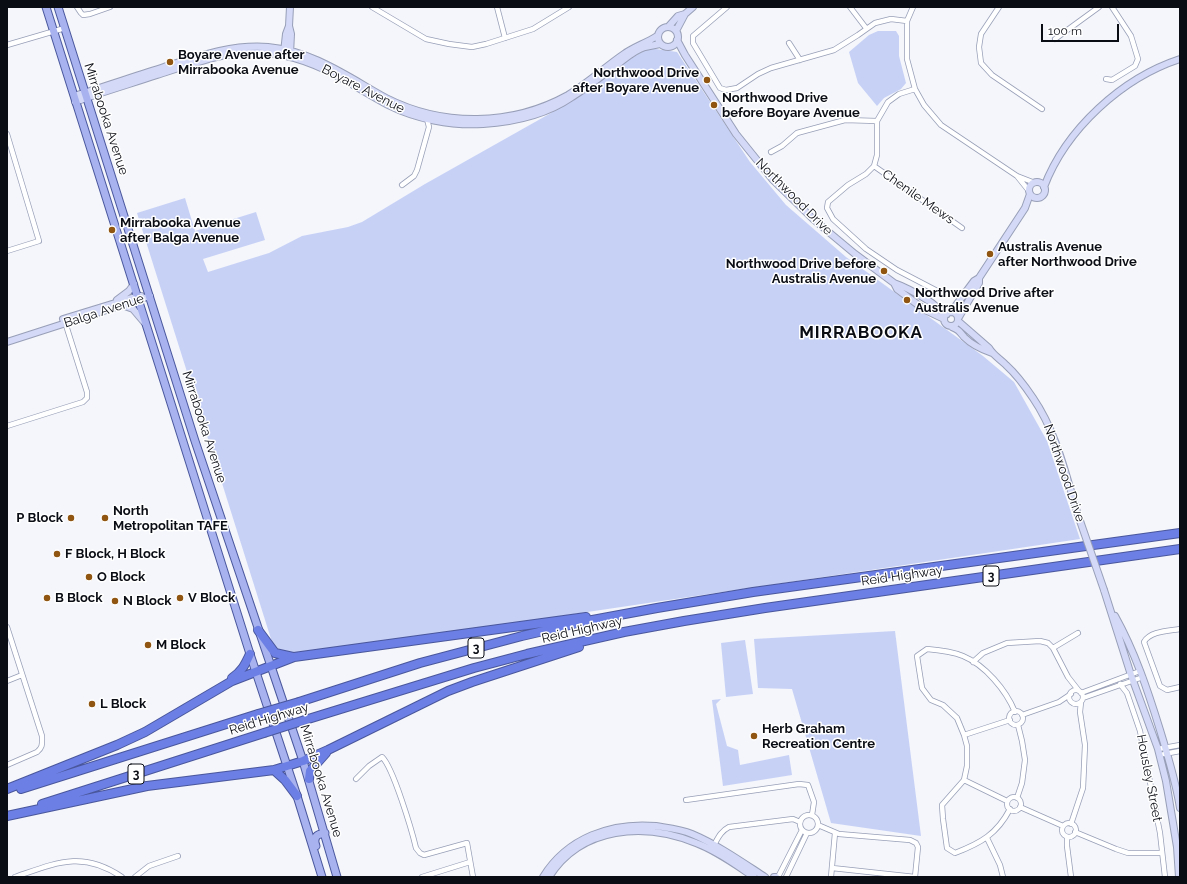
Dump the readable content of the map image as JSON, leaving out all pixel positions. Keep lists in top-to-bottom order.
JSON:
{
  "streets": {
    "highway": ["Reid Highway", "3"],
    "main road": ["Mirrabooka Avenue"],
    "street": [
      "Boyare Avenue",
      "Northwood Drive",
      "Chenile Mews",
      "Balga Avenue",
      "Housley Street"
    ]
  },
  "crossings": [
    ["Boyare Avenue", "Mirrabooka Avenue"],
    ["Boyare Avenue", "Northwood Drive"],
    ["Mirrabooka Avenue", "Balga Avenue"]
  ],
  "districts": ["MIRRABOOKA"],
  "places": [
    "Boyare Avenue after Mirrabooka Avenue",
    "Northwood Drive after Boyare Avenue",
    "Northwood Drive before Boyare Avenue",
    "Mirrabooka Avenue after Balga Avenue",
    "Australis Avenue after Northwood Drive",
    "Northwood Drive before Australis Avenue",
    "Northwood Drive after Australis Avenue",
    "P Block",
    "North Metropolitan TAFE",
    "F Block, H Block",
    "O Block",
    "B Block",
    "V Block",
    "N Block",
    "M Block",
    "L Block",
    "Herb Graham Recreation Centre"
  ],
  "scale_bar": "100 m"
}
